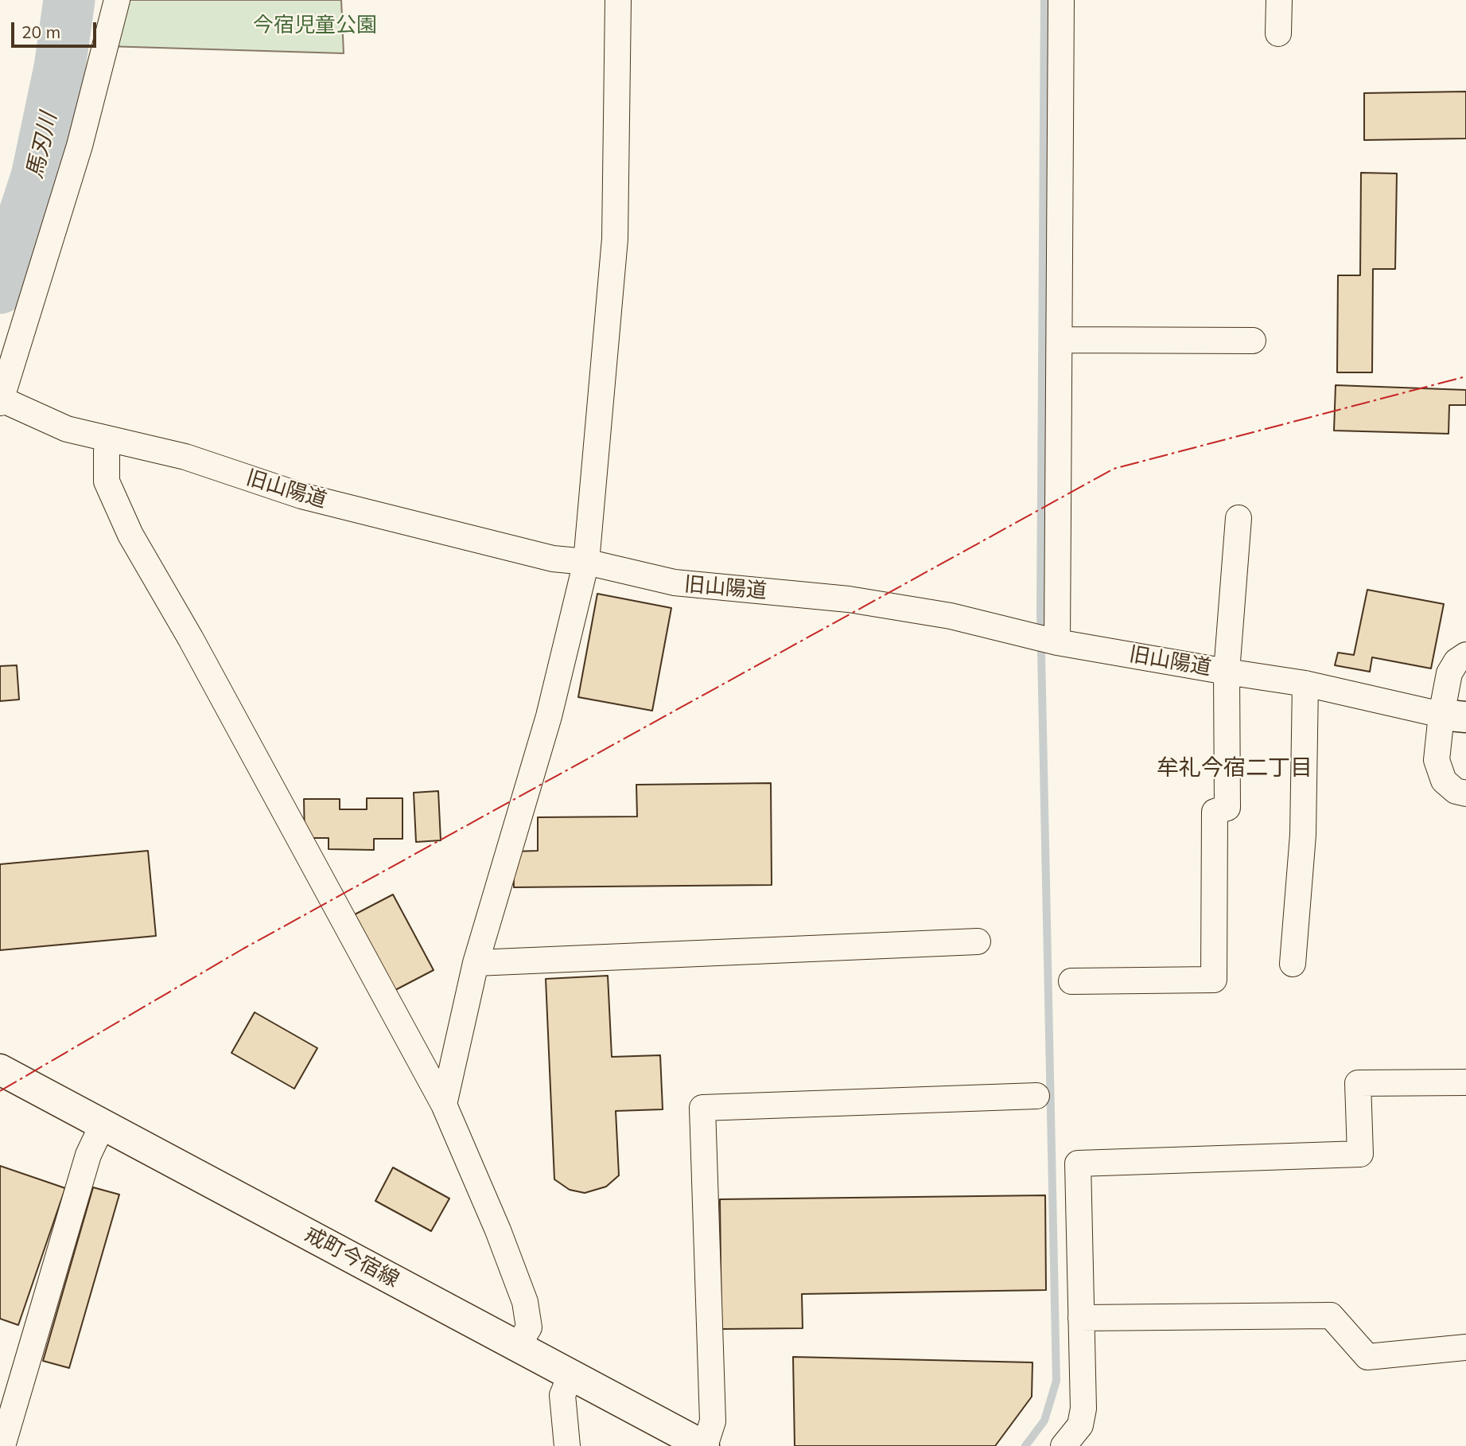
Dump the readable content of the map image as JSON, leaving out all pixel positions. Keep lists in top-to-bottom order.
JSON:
{
  "streets": {
    "street": ["旧山陽道", "戒町今宿線"]
  },
  "districts": ["牟礼今宿二丁目"],
  "water": ["馬刃川"],
  "parks": ["今宿児童公園"],
  "scale_bar": "20 m"
}
